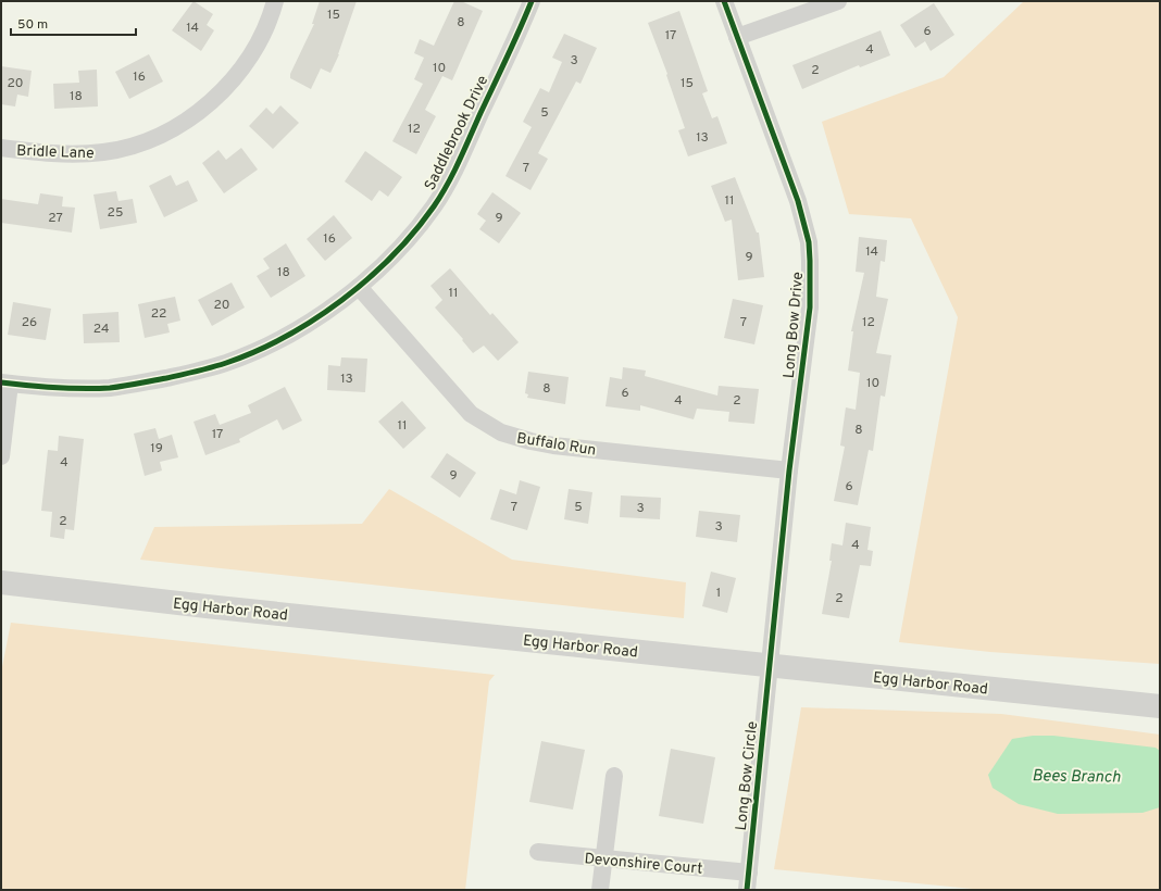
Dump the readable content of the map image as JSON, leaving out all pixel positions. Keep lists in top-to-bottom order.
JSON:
{
  "streets": {
    "main road": ["Egg Harbor Road"],
    "street": [
      "Saddlebrook Drive",
      "Bridle Lane",
      "Long Bow Drive",
      "Buffalo Run",
      "Long Bow Circle",
      "Devonshire Court"
    ]
  },
  "crossings": [
    ["Saddlebrook Drive", "Buffalo Run"],
    ["Long Bow Drive", "Buffalo Run"],
    ["Long Bow Drive", "Egg Harbor Road"],
    ["Long Bow Drive", "Long Bow Circle"],
    ["Egg Harbor Road", "Long Bow Circle"],
    ["Long Bow Circle", "Devonshire Court"]
  ],
  "water": ["Bees Branch"],
  "house_numbers": [
    "15",
    "8",
    "14",
    "6",
    "17",
    "4",
    "3",
    "10",
    "2",
    "16",
    "20",
    "15",
    "18",
    "5",
    "12",
    "13",
    "7",
    "11",
    "25",
    "27",
    "9",
    "16",
    "14",
    "9",
    "18",
    "11",
    "20",
    "22",
    "26",
    "7",
    "12",
    "24",
    "13",
    "10",
    "8",
    "6",
    "4",
    "2",
    "11",
    "8",
    "17",
    "19",
    "4",
    "9",
    "6",
    "7",
    "5",
    "3",
    "2",
    "3",
    "4",
    "1",
    "2"
  ],
  "scale_bar": "50 m"
}
